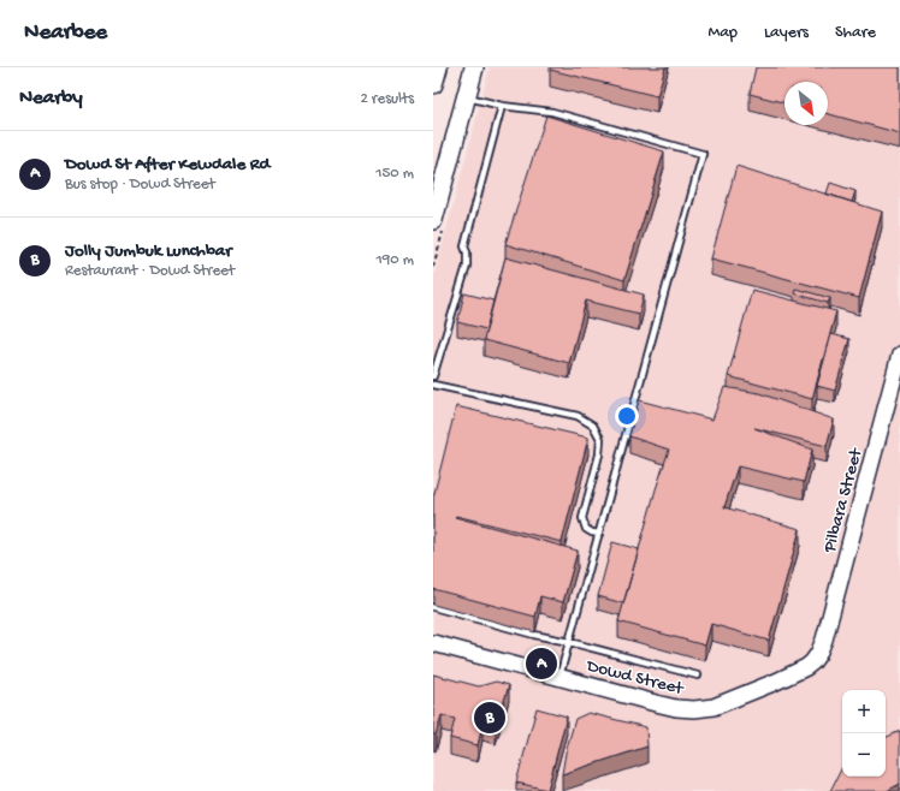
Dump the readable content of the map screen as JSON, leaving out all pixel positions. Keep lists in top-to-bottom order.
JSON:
{
  "streets": {
    "main road": ["Pilbara Street", "Dowd Street"]
  },
  "crossings": [
    ["Pilbara Street", "Dowd Street"]
  ],
  "north": "bottom right",
  "page": {
    "header": "Nearbee",
    "nav": ["Map", "Layers", "Share"],
    "heading": ["Nearby", "2 results"],
    "list": [
      {
        "mark": "A",
        "name": "Dowd St After Kewdale Rd",
        "note": "Bus stop · Dowd Street",
        "value": "150 m"
      },
      {
        "mark": "B",
        "name": "Jolly Jumbuk Lunchbar",
        "note": "Restaurant · Dowd Street",
        "value": "190 m"
      }
    ],
    "pins": ["A", "B"],
    "map_buttons": ["+", "−"]
  }
}
